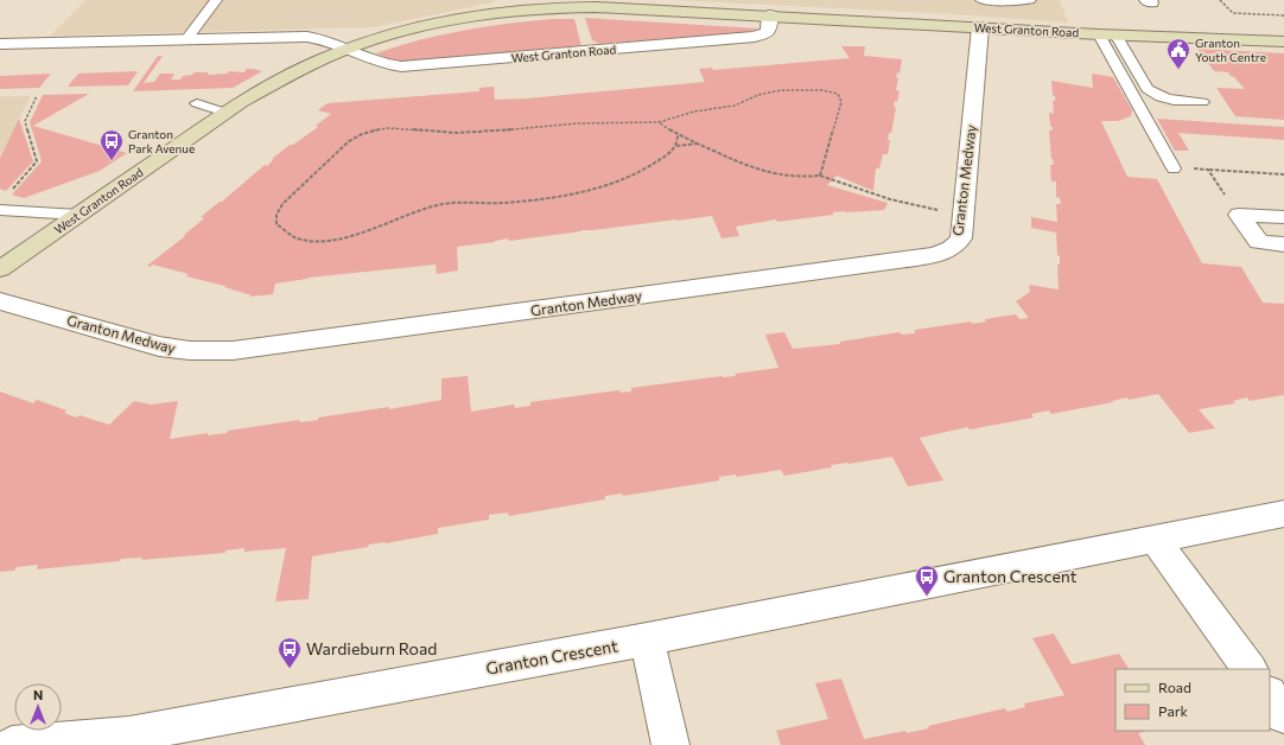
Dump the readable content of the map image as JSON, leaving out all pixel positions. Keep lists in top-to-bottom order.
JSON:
{
  "streets": {
    "street": ["West Granton Road", "Granton Medway", "Granton Crescent"]
  },
  "crossings": [
    ["West Granton Road", "Granton Medway"]
  ],
  "places": {
    "public building": ["Granton Youth Centre"],
    "bus stop": ["Granton Park Avenue", "Granton Crescent", "Wardieburn Road"]
  },
  "legend": ["Road", "Park"],
  "north": "top"
}
